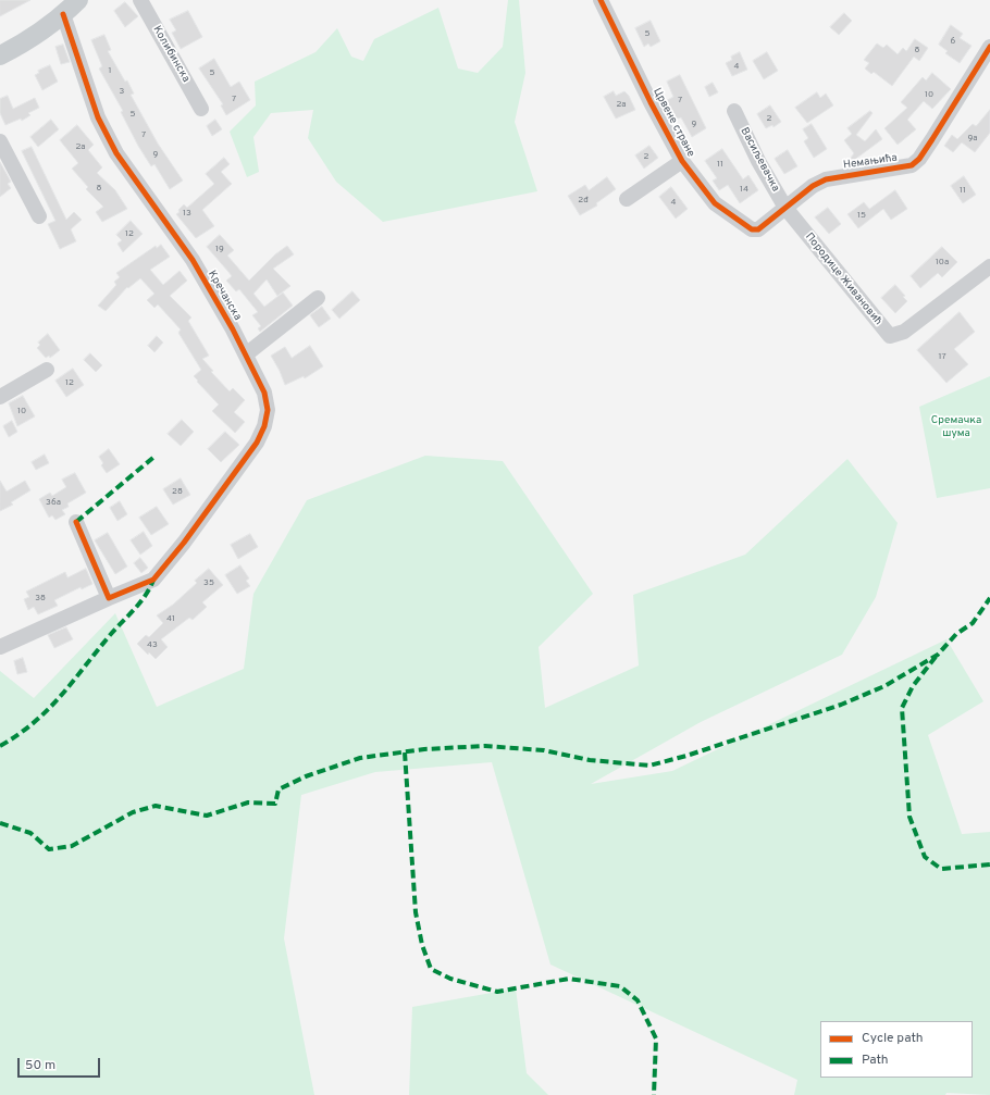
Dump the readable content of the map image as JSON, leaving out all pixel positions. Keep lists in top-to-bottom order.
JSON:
{
  "streets": {
    "street": [
      "Колибинска",
      "Црвене стране",
      "Васиљевачка",
      "Немањића",
      "Породице Живановић",
      "Кречанска"
    ]
  },
  "crossings": [
    ["Црвене стране", "Немањића"],
    ["Васиљевачка", "Немањића"],
    ["Васиљевачка", "Породице Живановић"],
    ["Немањића", "Породице Живановић"]
  ],
  "parks": ["Сремачка шума"],
  "house_numbers": [
    "5",
    "6",
    "8",
    "4",
    "1",
    "5",
    "3",
    "10",
    "7",
    "7",
    "2a",
    "5",
    "2",
    "9",
    "7",
    "9a",
    "2a",
    "9",
    "2",
    "11",
    "8",
    "14",
    "11",
    "2đ",
    "4",
    "13",
    "15",
    "12",
    "19",
    "10a",
    "17",
    "12",
    "10",
    "28",
    "36a",
    "35",
    "38",
    "41",
    "43"
  ],
  "legend": ["Cycle path", "Path"],
  "scale_bar": "50 m"
}
